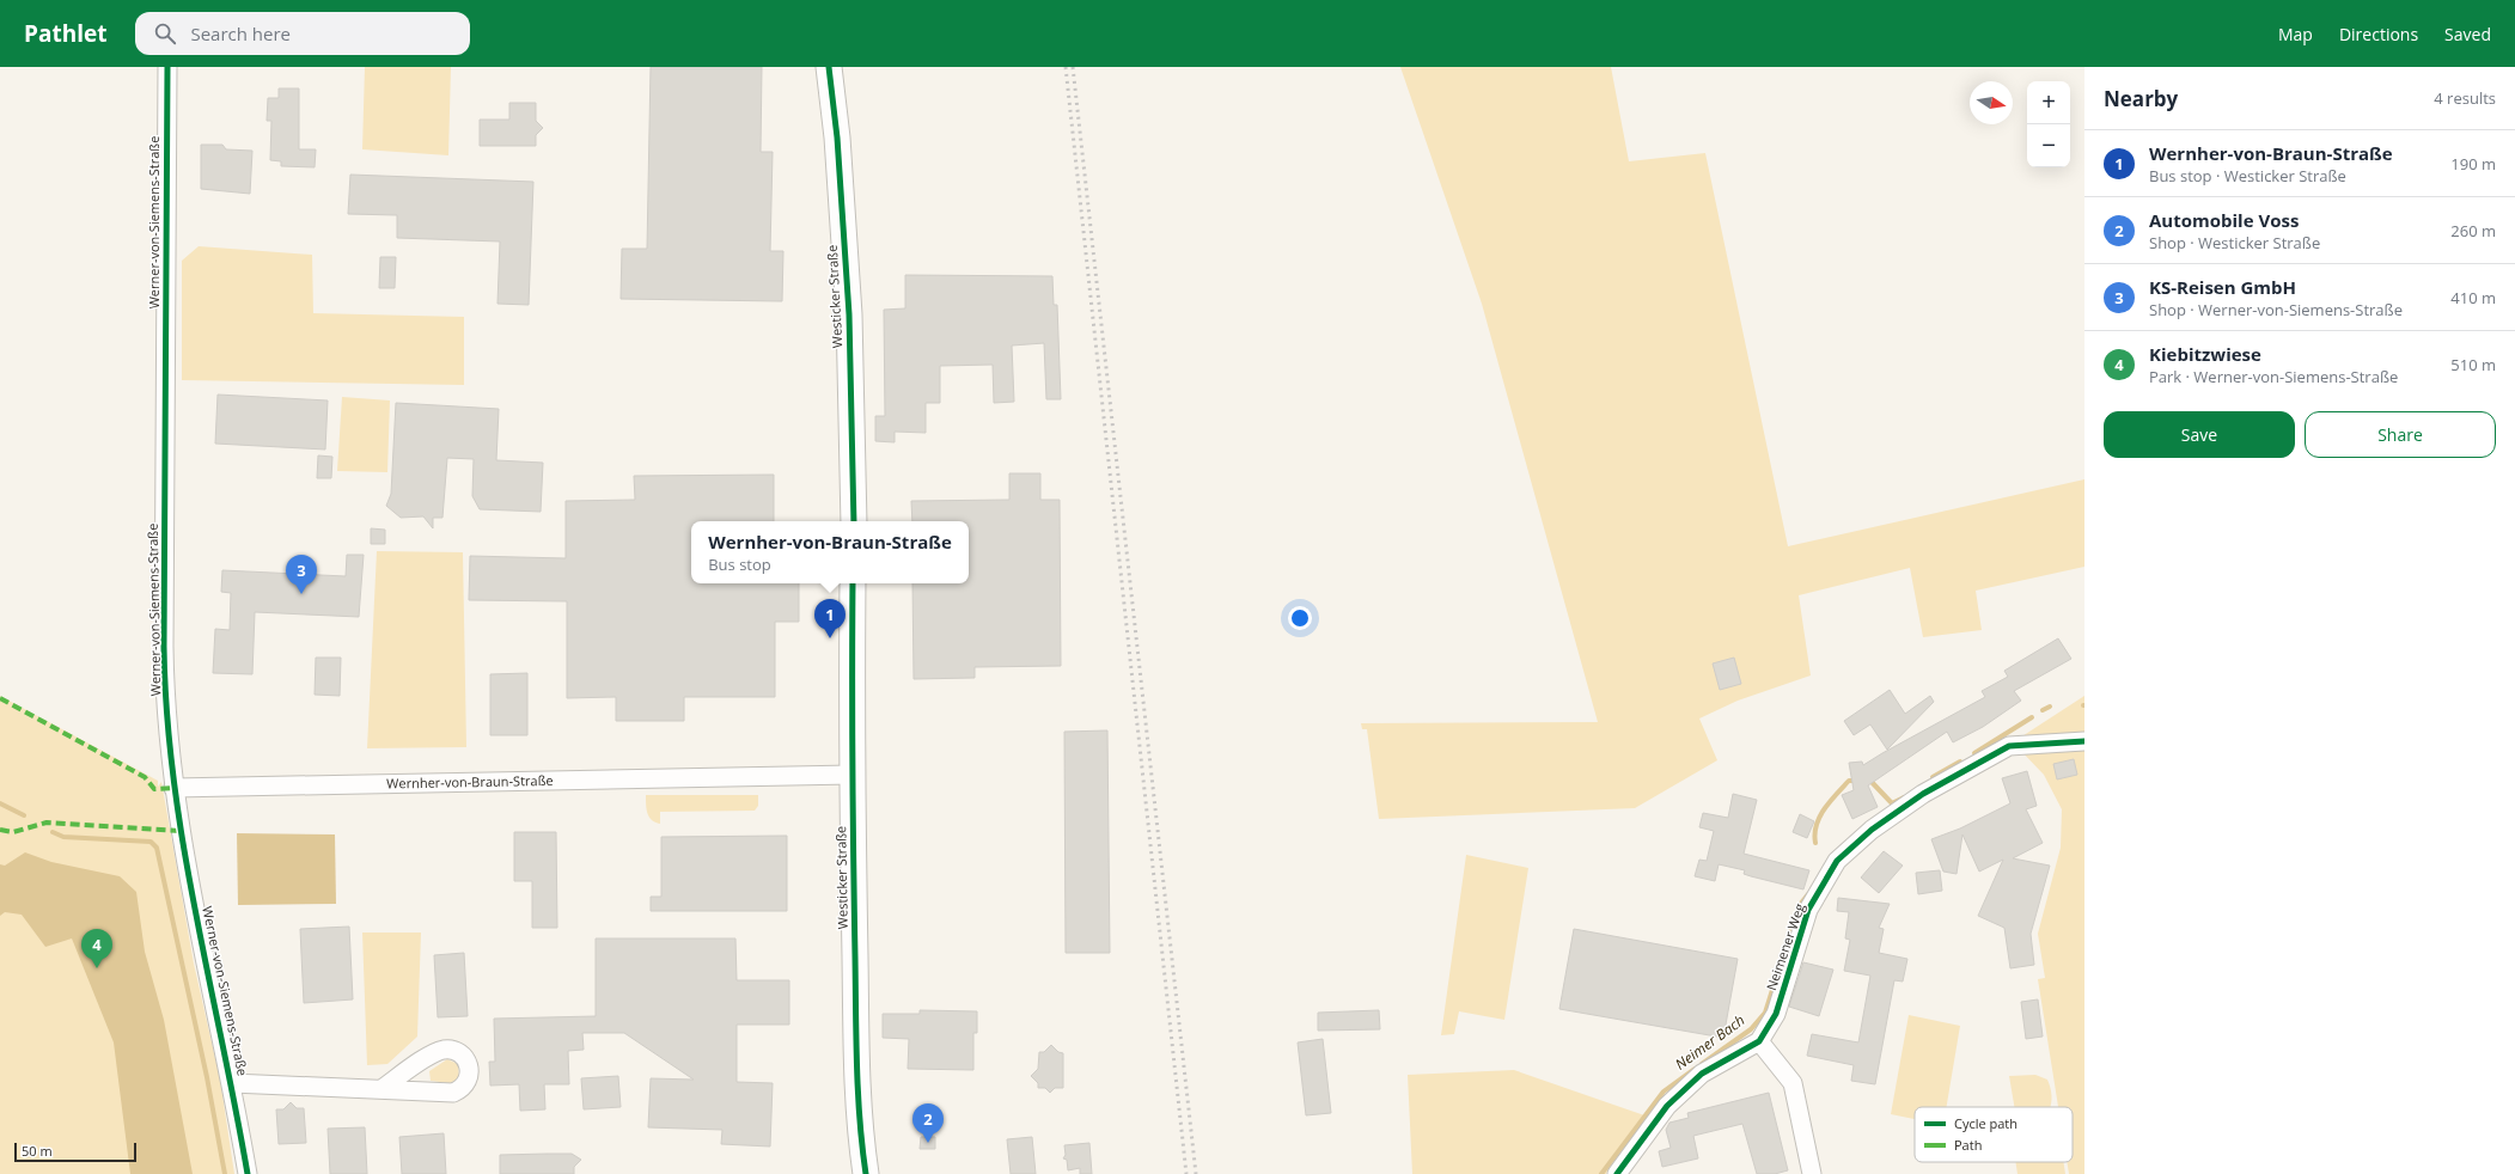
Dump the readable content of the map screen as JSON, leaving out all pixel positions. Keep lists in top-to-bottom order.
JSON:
{
  "streets": {
    "main road": ["Westicker Straße"],
    "street": ["Werner-von-Siemens-Straße", "Wernher-von-Braun-Straße", "Neimener Weg"]
  },
  "crossings": [
    ["Werner-von-Siemens-Straße", "Wernher-von-Braun-Straße"],
    ["Westicker Straße", "Wernher-von-Braun-Straße"]
  ],
  "water": ["Neimer Bach"],
  "legend": ["Cycle path", "Path"],
  "scale_bar": "50 m",
  "north": "right",
  "page": {
    "header": "Pathlet",
    "search": "Search here",
    "nav": ["Map", "Directions", "Saved"],
    "heading": ["Nearby", "4 results"],
    "map_buttons": ["+", "−"],
    "list": [
      {
        "mark": "1",
        "name": "Wernher-von-Braun-Straße",
        "note": "Bus stop · Westicker Straße",
        "value": "190 m"
      },
      {
        "mark": "2",
        "name": "Automobile Voss",
        "note": "Shop · Westicker Straße",
        "value": "260 m"
      },
      {
        "mark": "3",
        "name": "KS-Reisen GmbH",
        "note": "Shop · Werner-von-Siemens-Straße",
        "value": "410 m"
      },
      {
        "mark": "4",
        "name": "Kiebitzwiese",
        "note": "Park · Werner-von-Siemens-Straße",
        "value": "510 m"
      }
    ],
    "buttons": ["Save", "Share"],
    "popup": ["Wernher-von-Braun-Straße", "Bus stop"],
    "pins": [
      "3",
      "1",
      "4",
      "2"
    ],
    "scale": "50 m"
  }
}
